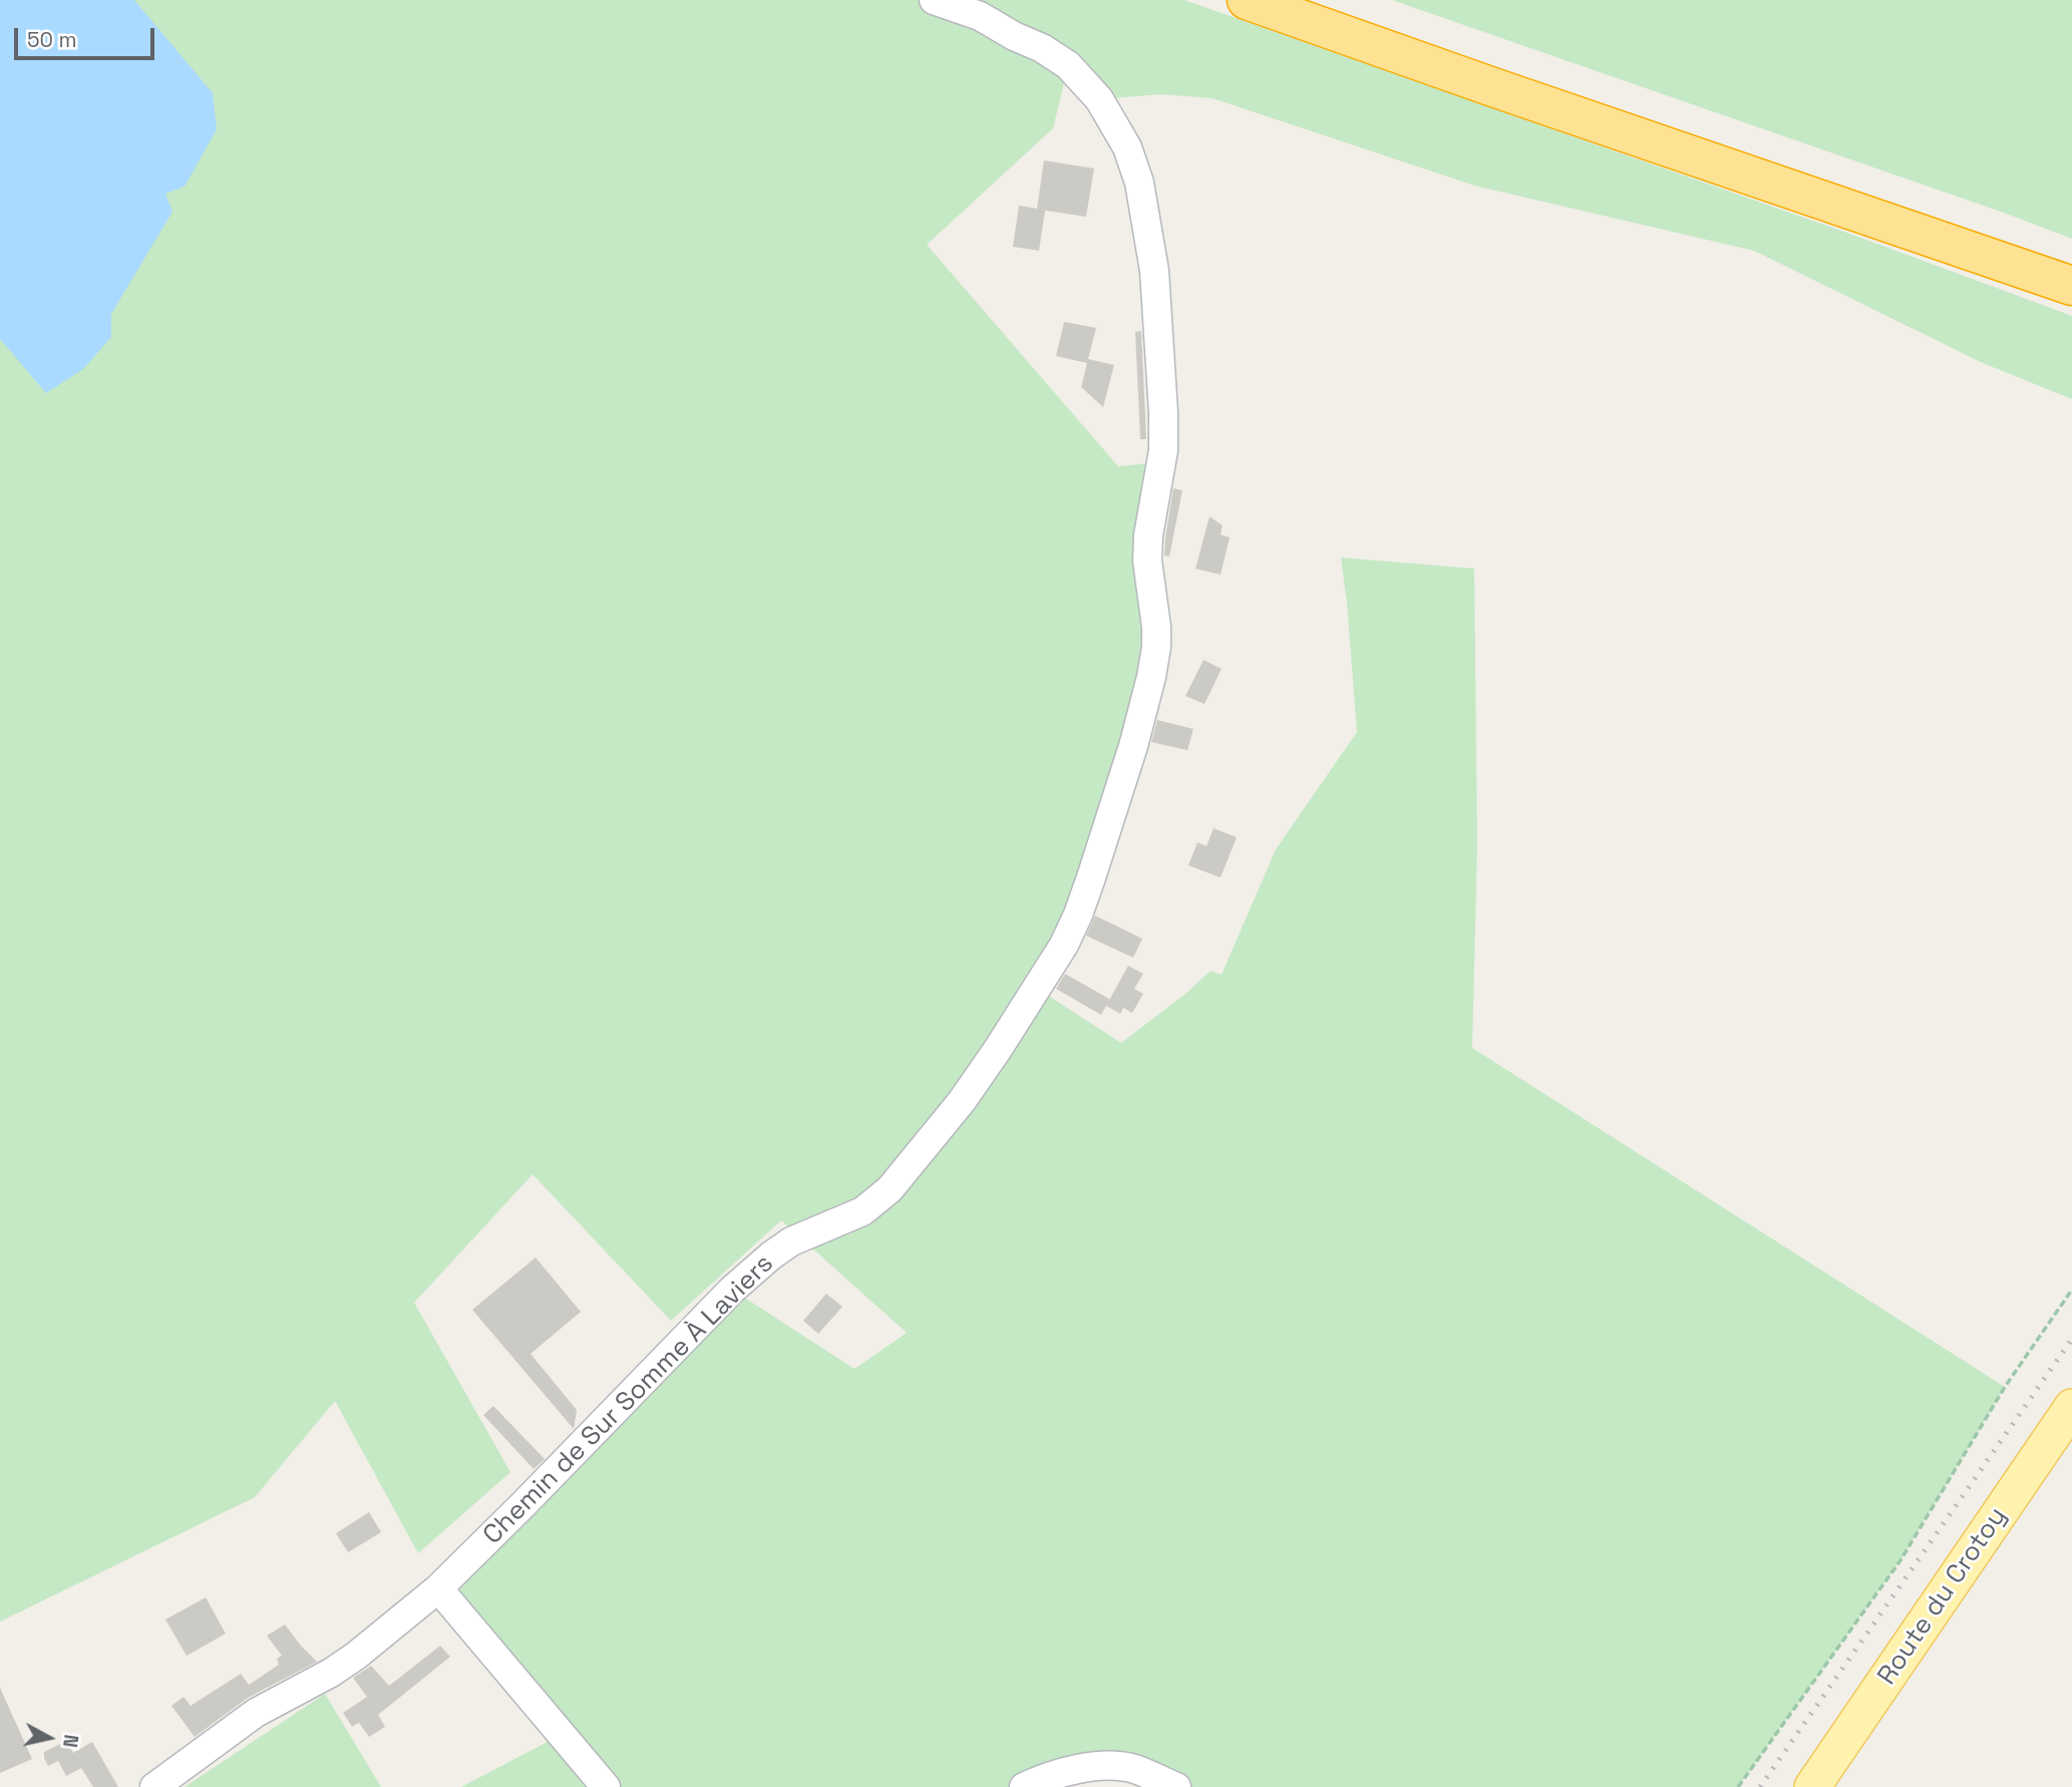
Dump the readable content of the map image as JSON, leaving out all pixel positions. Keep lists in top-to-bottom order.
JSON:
{
  "streets": {
    "main road": ["Route du Crotoy"],
    "street": ["Chemin de Sur Somme À Laviers"]
  },
  "scale_bar": "50 m",
  "north": "right"
}
